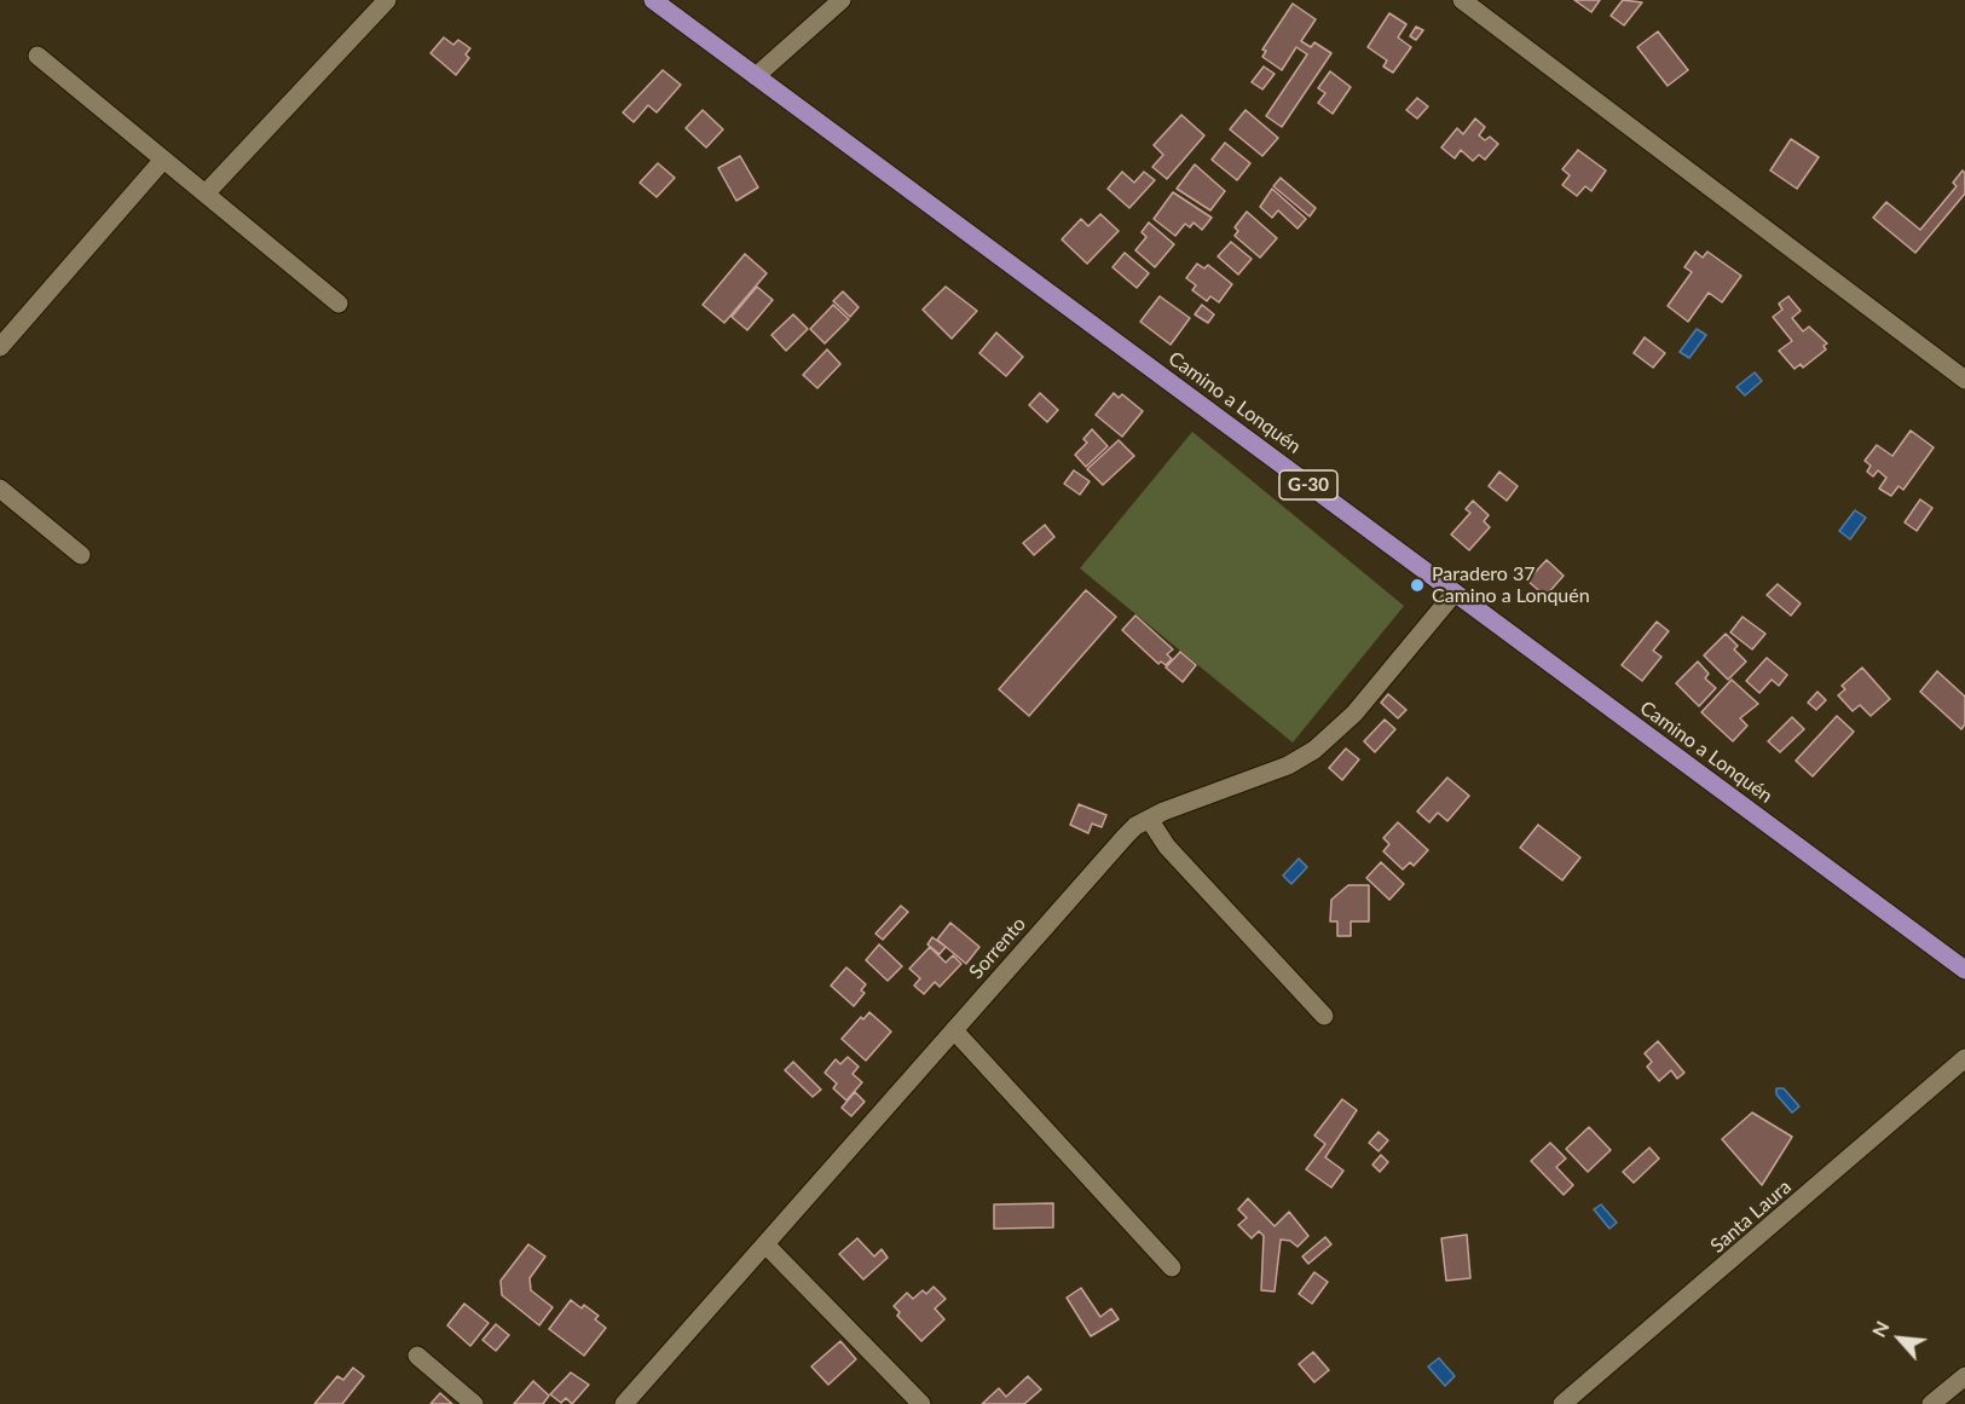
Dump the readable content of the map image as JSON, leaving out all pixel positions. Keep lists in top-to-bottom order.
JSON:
{
  "streets": {
    "main road": ["Camino a Lonquén", "G-30"],
    "street": ["Sorrento", "Santa Laura"]
  },
  "crossings": [
    ["Camino a Lonquén", "Sorrento"]
  ],
  "places": ["Paradero 37 Camino a Lonquén"],
  "north": "top left"
}
